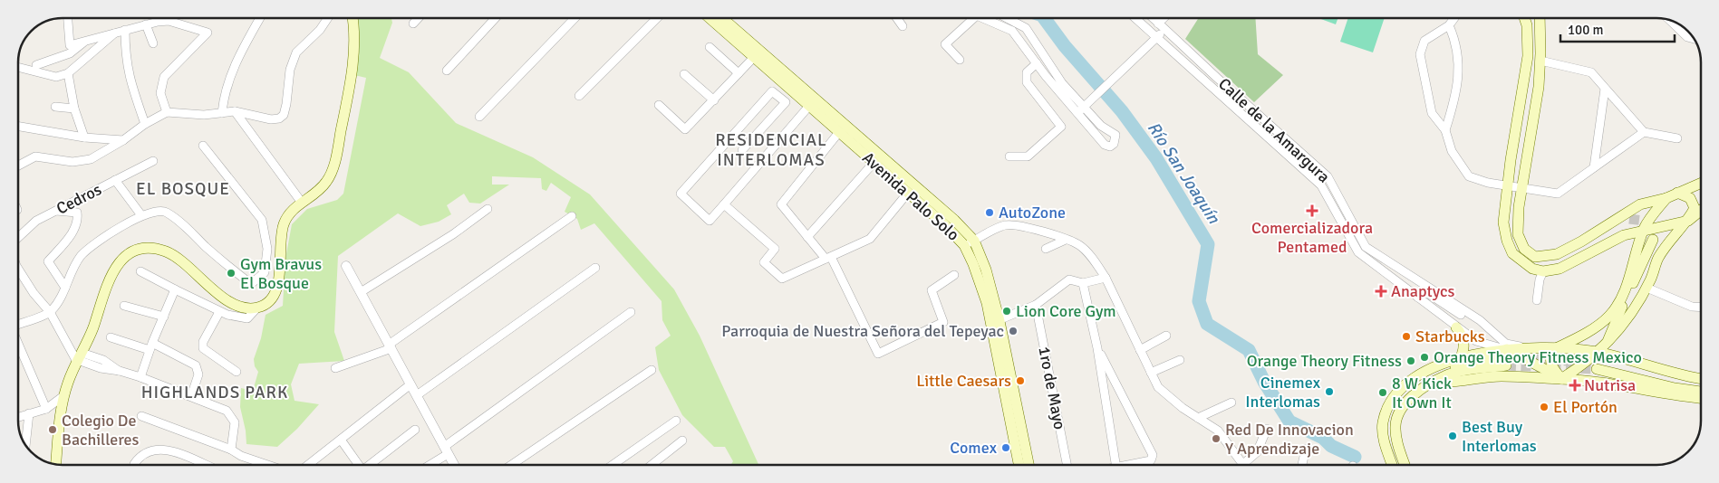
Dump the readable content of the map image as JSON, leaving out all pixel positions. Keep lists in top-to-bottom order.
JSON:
{
  "streets": {
    "main road": ["Avenida Palo Solo"],
    "street": ["Calle de la Amargura", "Cedros", "1ro de Mayo"]
  },
  "districts": ["RESIDENCIAL INTERLOMAS", "EL BOSQUE", "HIGHLANDS PARK"],
  "water": ["Río San Joaquín"],
  "places": {
    "health": ["Comercializadora Pentamed", "Anaptycs", "Nutrisa"],
    "other": [
      "AutoZone",
      "Gym Bravus El Bosque",
      "Lion Core Gym",
      "Parroquia de Nuestra Señora del Tepeyac",
      "Starbucks",
      "Orange Theory Fitness Mexico",
      "Orange Theory Fitness",
      "Little Caesars",
      "Cinemex Interlomas",
      "8 W Kick It Own It",
      "El Portón",
      "Colegio De Bachilleres",
      "Best Buy Interlomas",
      "Red De Innovacion Y Aprendizaje",
      "Comex"
    ]
  },
  "scale_bar": "100 m"
}
